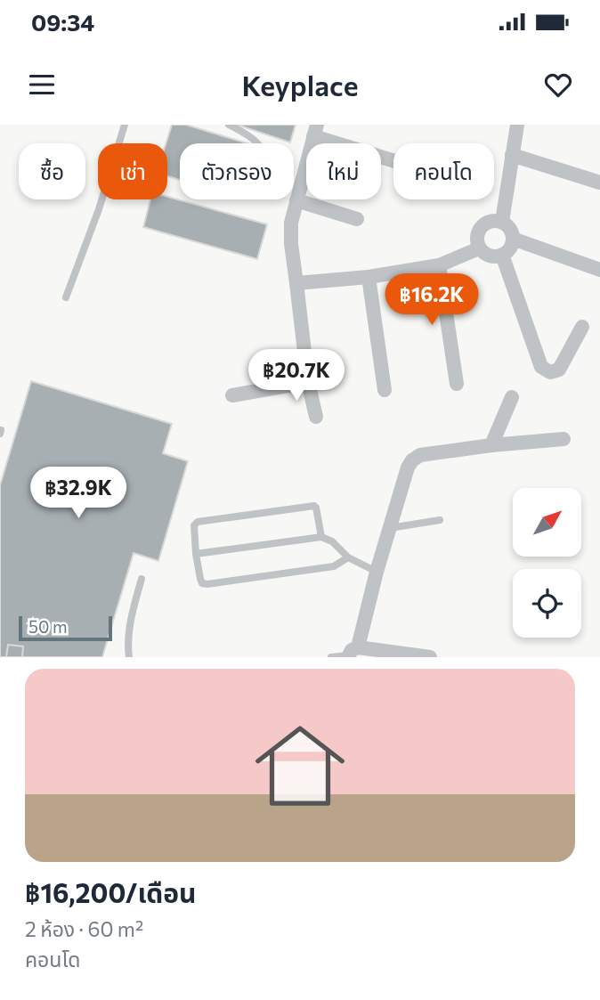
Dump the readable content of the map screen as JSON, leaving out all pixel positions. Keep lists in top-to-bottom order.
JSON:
{
  "scale_bar": "50 m",
  "north": "top right",
  "page": {
    "status": "09:34",
    "header": "Keyplace",
    "chip": [
      "ซื้อ",
      "เช่า",
      "ตัวกรอง",
      "ใหม่",
      "คอนโด"
    ],
    "price": ["฿16.2K", "฿20.7K", "฿32.9K"],
    "scale": "50 m",
    "list": [
      {
        "name": "฿16,200/เดือน",
        "note": "2 ห้อง · 60 m² · คอนโด"
      }
    ]
  }
}
